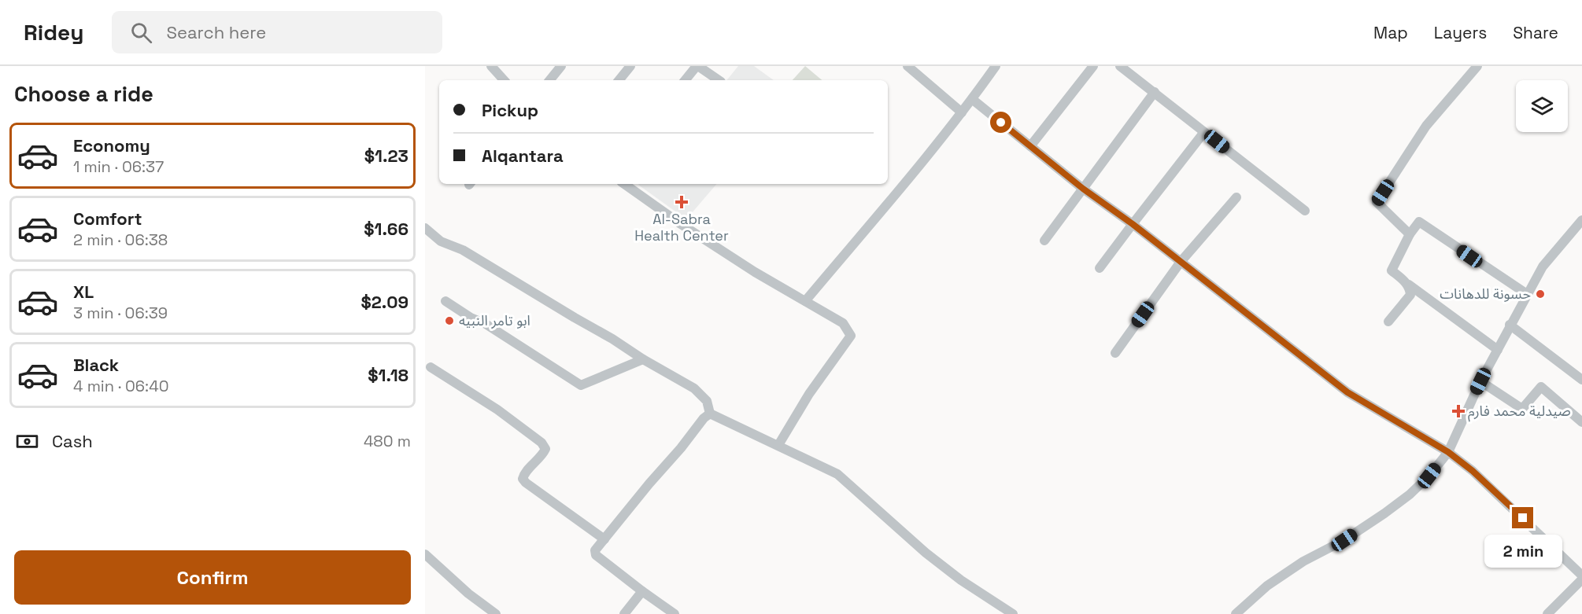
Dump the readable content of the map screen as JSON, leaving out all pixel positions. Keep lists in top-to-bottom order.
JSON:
{
  "places": {
    "health": ["Al-Sabra Health Center", "صيدلية محمد فارم"],
    "other": ["حسونة للدهانات", "ابو تامر النبيه"]
  },
  "page": {
    "header": "Ridey",
    "search": "Search here",
    "nav": ["Map", "Layers", "Share"],
    "heading": "Choose a ride",
    "banner": ["Pickup", "Alqantara"],
    "list": [
      {
        "name": "Economy",
        "note": "1 min · 06:37",
        "value": "$1.23"
      },
      {
        "name": "Comfort",
        "note": "2 min · 06:38",
        "value": "$1.66"
      },
      {
        "name": "XL",
        "note": "3 min · 06:39",
        "value": "$2.09"
      },
      {
        "name": "Black",
        "note": "4 min · 06:40",
        "value": "$1.18"
      }
    ],
    "pay": ["Cash", "480 m"],
    "bubble": "2 min",
    "buttons": "Confirm"
  }
}
